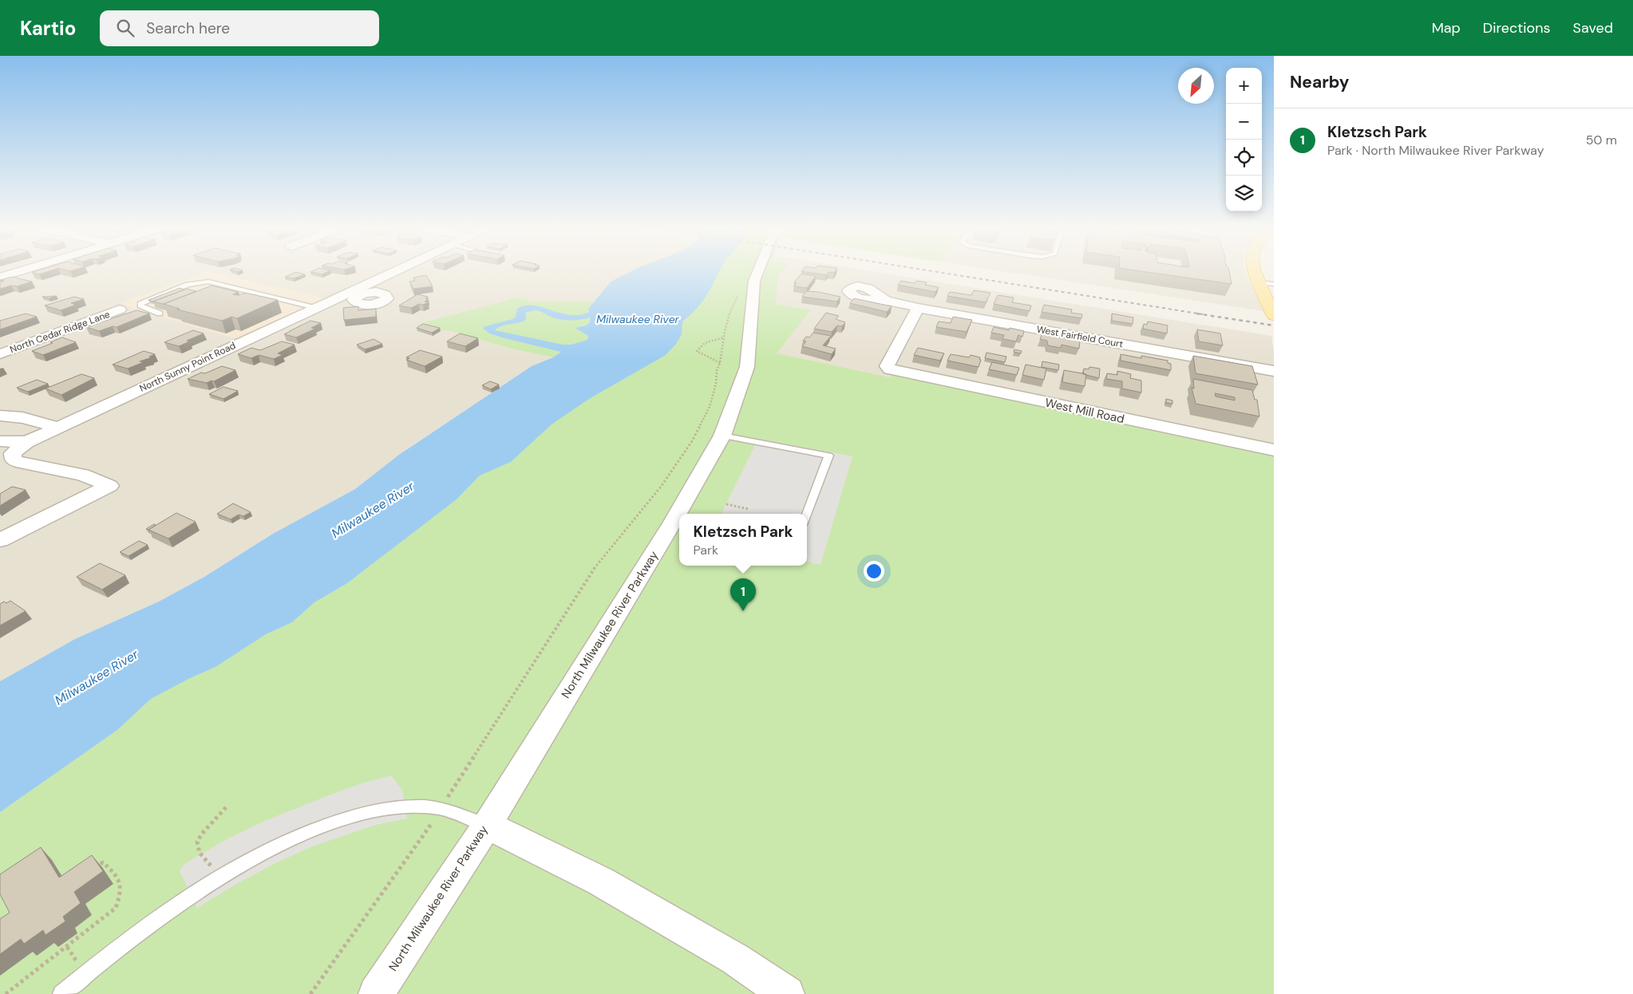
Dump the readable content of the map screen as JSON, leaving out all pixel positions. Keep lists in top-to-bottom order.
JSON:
{
  "streets": {
    "street": [
      "North Cedar Ridge Lane",
      "West Fairfield Court",
      "North Sunny Point Road",
      "West Mill Road",
      "North Milwaukee River Parkway"
    ]
  },
  "crossings": [
    ["West Fairfield Court", "West Mill Road"]
  ],
  "water": ["Milwaukee River"],
  "north": "bottom left",
  "page": {
    "header": "Kartio",
    "search": "Search here",
    "nav": ["Map", "Directions", "Saved"],
    "heading": "Nearby",
    "map_buttons": ["+", "−"],
    "list": [
      {
        "mark": "1",
        "name": "Kletzsch Park",
        "note": "Park · North Milwaukee River Parkway",
        "value": "50 m"
      }
    ],
    "popup": ["Kletzsch Park", "Park"],
    "pins": "1"
  }
}
